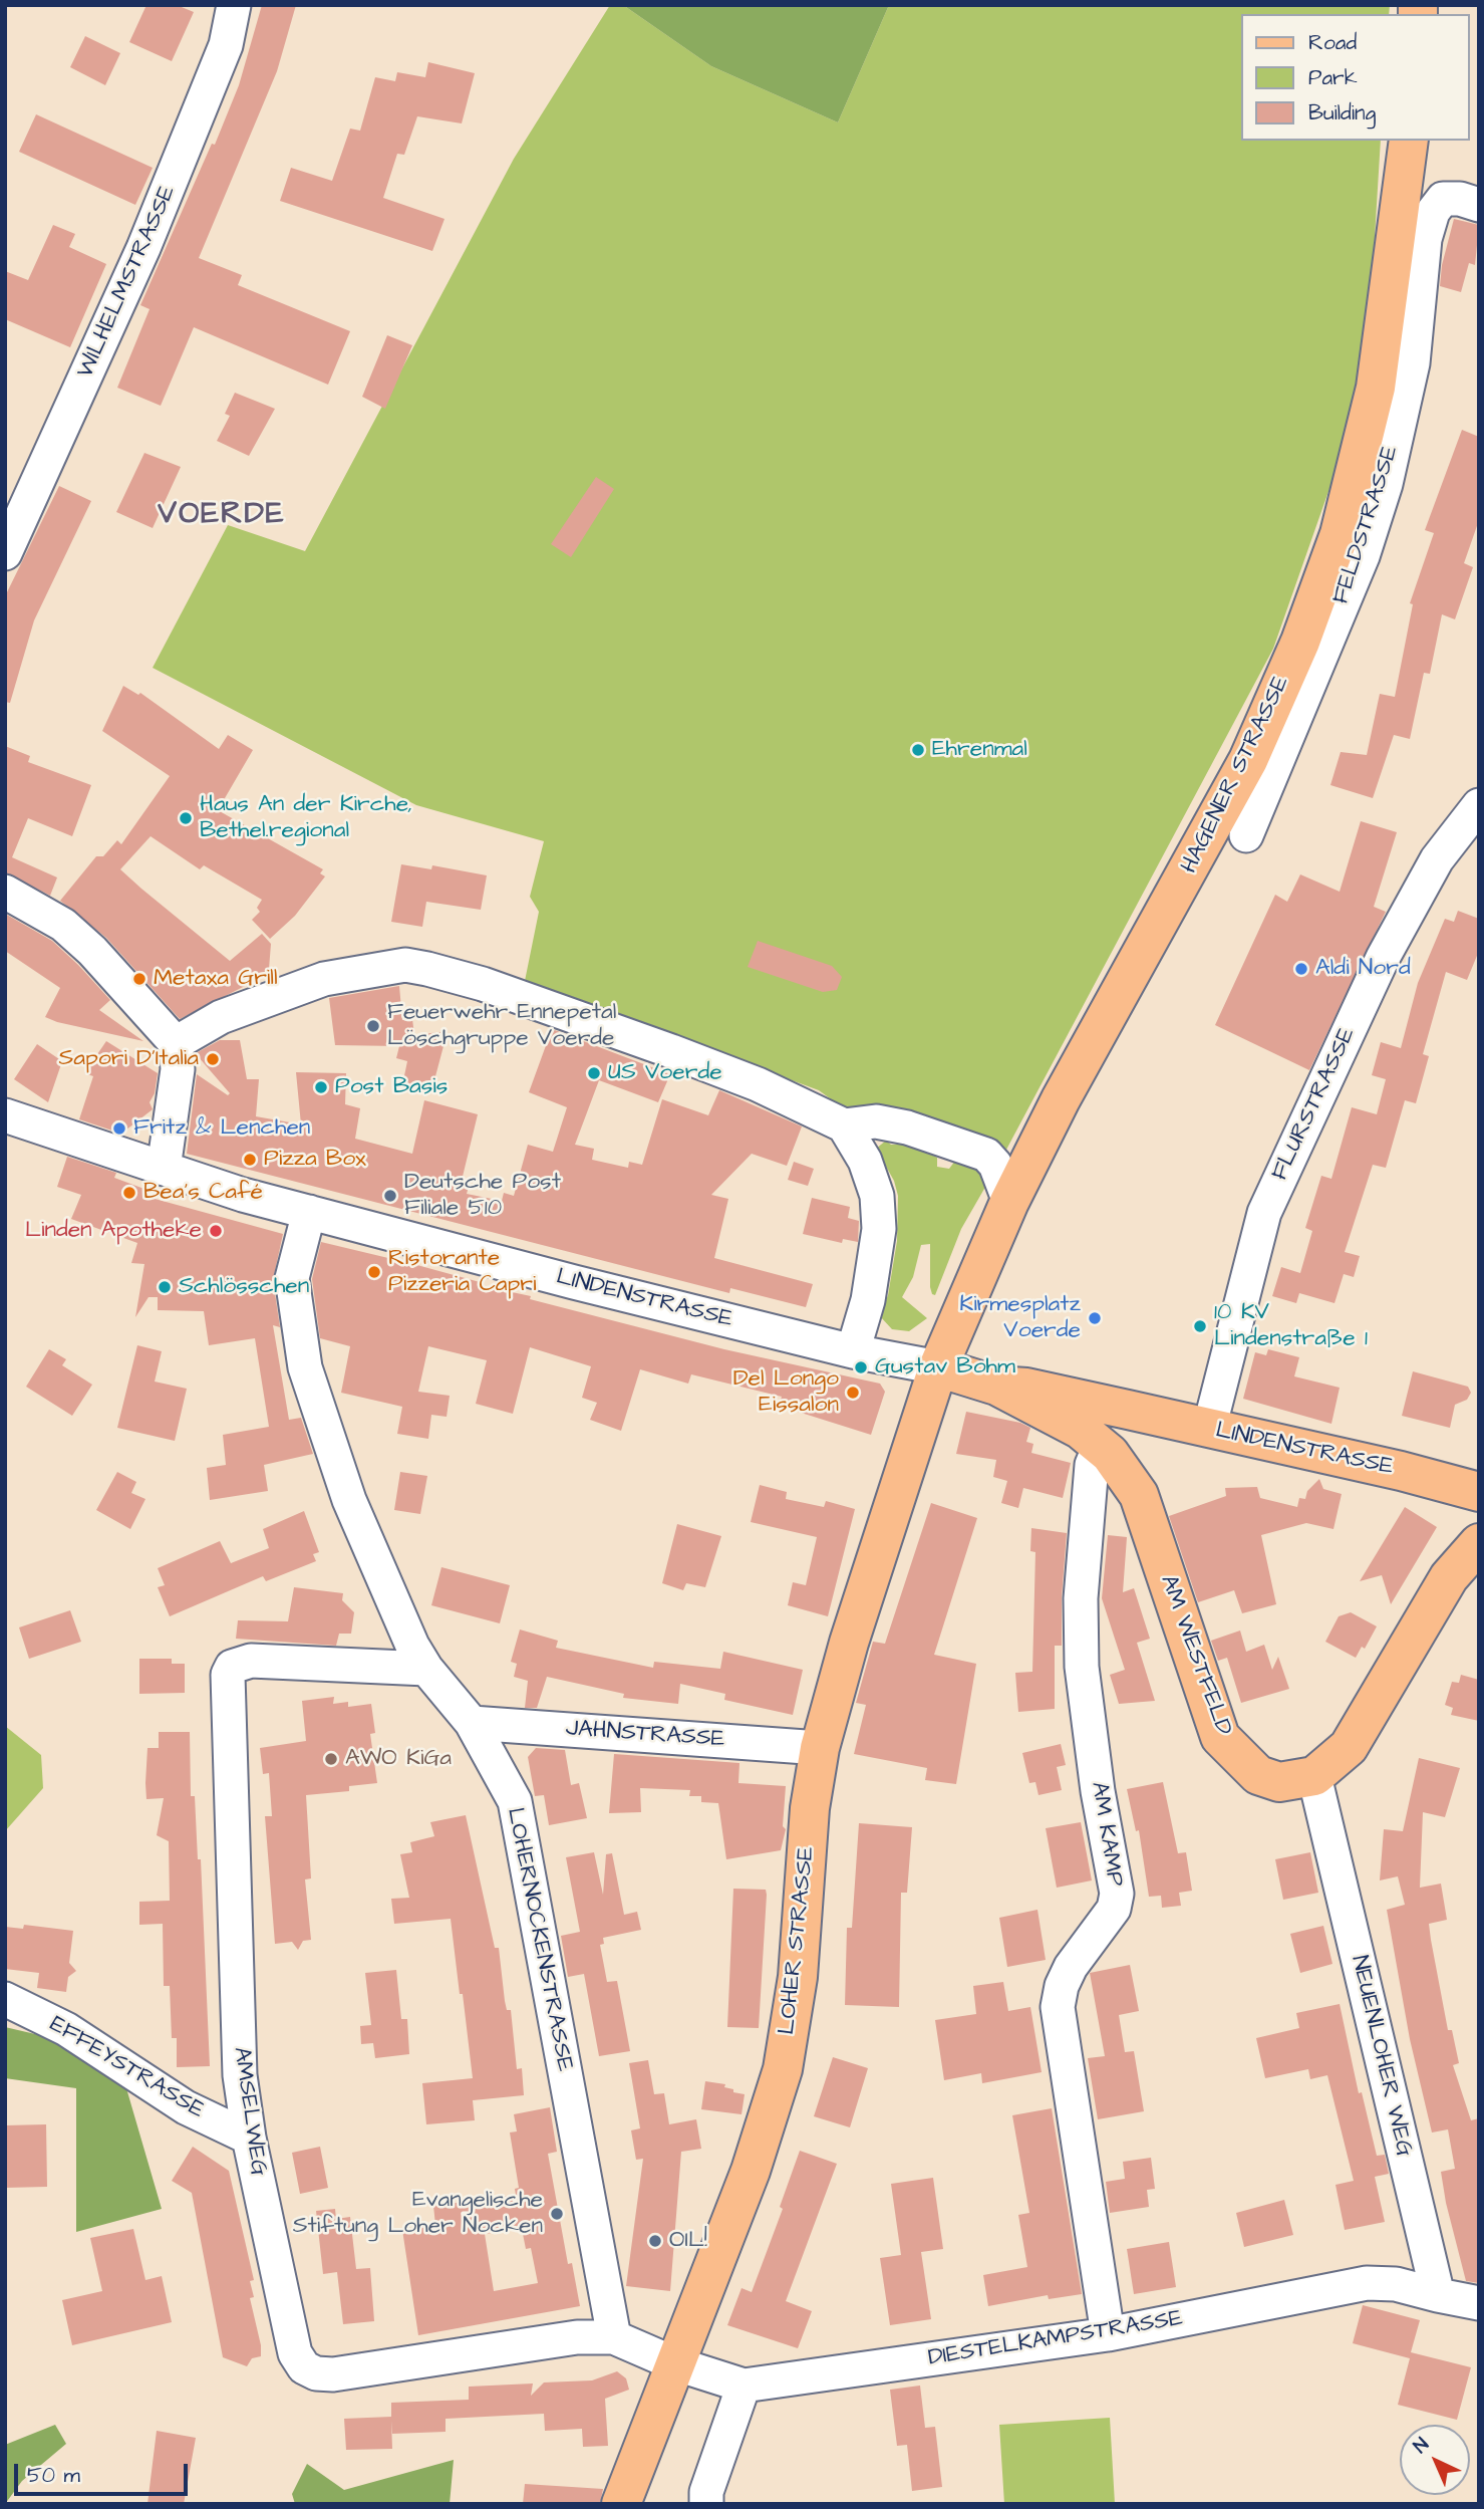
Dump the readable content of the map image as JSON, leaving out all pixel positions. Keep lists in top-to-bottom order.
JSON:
{
  "streets": {
    "main road": [
      "HAGENER STRASSE",
      "LINDENSTRASSE",
      "AM WESTFELD",
      "LOHER STRASSE"
    ],
    "street": [
      "WILHELMSTRASSE",
      "FELDSTRASSE",
      "FLURSTRASSE",
      "JAHNSTRASSE",
      "AM KAMP",
      "LOHERNOCKENSTRASSE",
      "NEUENLOHER WEG",
      "EFFEYSTRASSE",
      "AMSELWEG",
      "DIESTELKAMPSTRASSE"
    ]
  },
  "crossings": [
    ["HAGENER STRASSE", "LINDENSTRASSE"],
    ["HAGENER STRASSE", "LOHER STRASSE"],
    ["FLURSTRASSE", "LINDENSTRASSE"],
    ["LINDENSTRASSE", "AM WESTFELD"],
    ["LINDENSTRASSE", "LOHERNOCKENSTRASSE"],
    ["LINDENSTRASSE", "LOHER STRASSE"],
    ["AM WESTFELD", "AM KAMP"],
    ["AM WESTFELD", "NEUENLOHER WEG"],
    ["JAHNSTRASSE", "LOHERNOCKENSTRASSE"],
    ["JAHNSTRASSE", "LOHER STRASSE"],
    ["AM KAMP", "DIESTELKAMPSTRASSE"],
    ["LOHERNOCKENSTRASSE", "AMSELWEG"],
    ["LOHER STRASSE", "AMSELWEG"],
    ["LOHER STRASSE", "DIESTELKAMPSTRASSE"],
    ["NEUENLOHER WEG", "DIESTELKAMPSTRASSE"],
    ["EFFEYSTRASSE", "AMSELWEG"],
    ["AMSELWEG", "DIESTELKAMPSTRASSE"]
  ],
  "districts": ["VOERDE"],
  "places": [
    "Ehrenmal",
    "Haus An der Kirche, Bethel.regional",
    "Aldi Nord",
    "Metaxa Grill",
    "Feuerwehr Ennepetal Löschgruppe Voerde",
    "Sapori D’Italia",
    "US Voerde",
    "Post Basis",
    "Fritz & Lenchen",
    "Pizza Box",
    "Bea‘s Café",
    "Deutsche Post Filiale 510",
    "Linden Apotheke",
    "Ristorante Pizzeria Capri",
    "Schlösschen",
    "Kirmesplatz Voerde",
    "10 KV Lindenstraße 1",
    "Gustav Bohm",
    "Del Longo Eissalon",
    "AWO KiGa",
    "Evangelische Stiftung Loher Nocken",
    "OIL!"
  ],
  "legend": ["Road", "Park", "Building"],
  "scale_bar": "50 m",
  "north": "top left"
}
